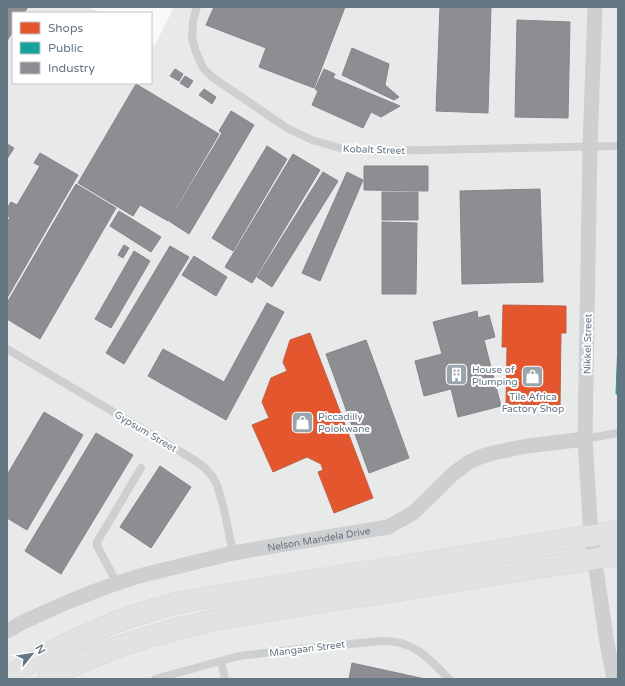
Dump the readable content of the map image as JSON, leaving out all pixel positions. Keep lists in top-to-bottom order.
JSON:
{
  "streets": {
    "street": ["Nikkel Street", "Nelson Mandela Drive"],
    "lane": ["Kobalt Street", "Gypsum Street", "Mangaan Street"]
  },
  "crossings": [
    ["Kobalt Street", "Nikkel Street"],
    ["Nikkel Street", "Nelson Mandela Drive"],
    ["Gypsum Street", "Nelson Mandela Drive"]
  ],
  "places": {
    "building": ["House of Plumping"],
    "shop": ["Tile Africa Factory Shop", "Piccadilly Polokwane"]
  },
  "legend": ["Shops", "Public", "Industry"],
  "north": "top right"
}
